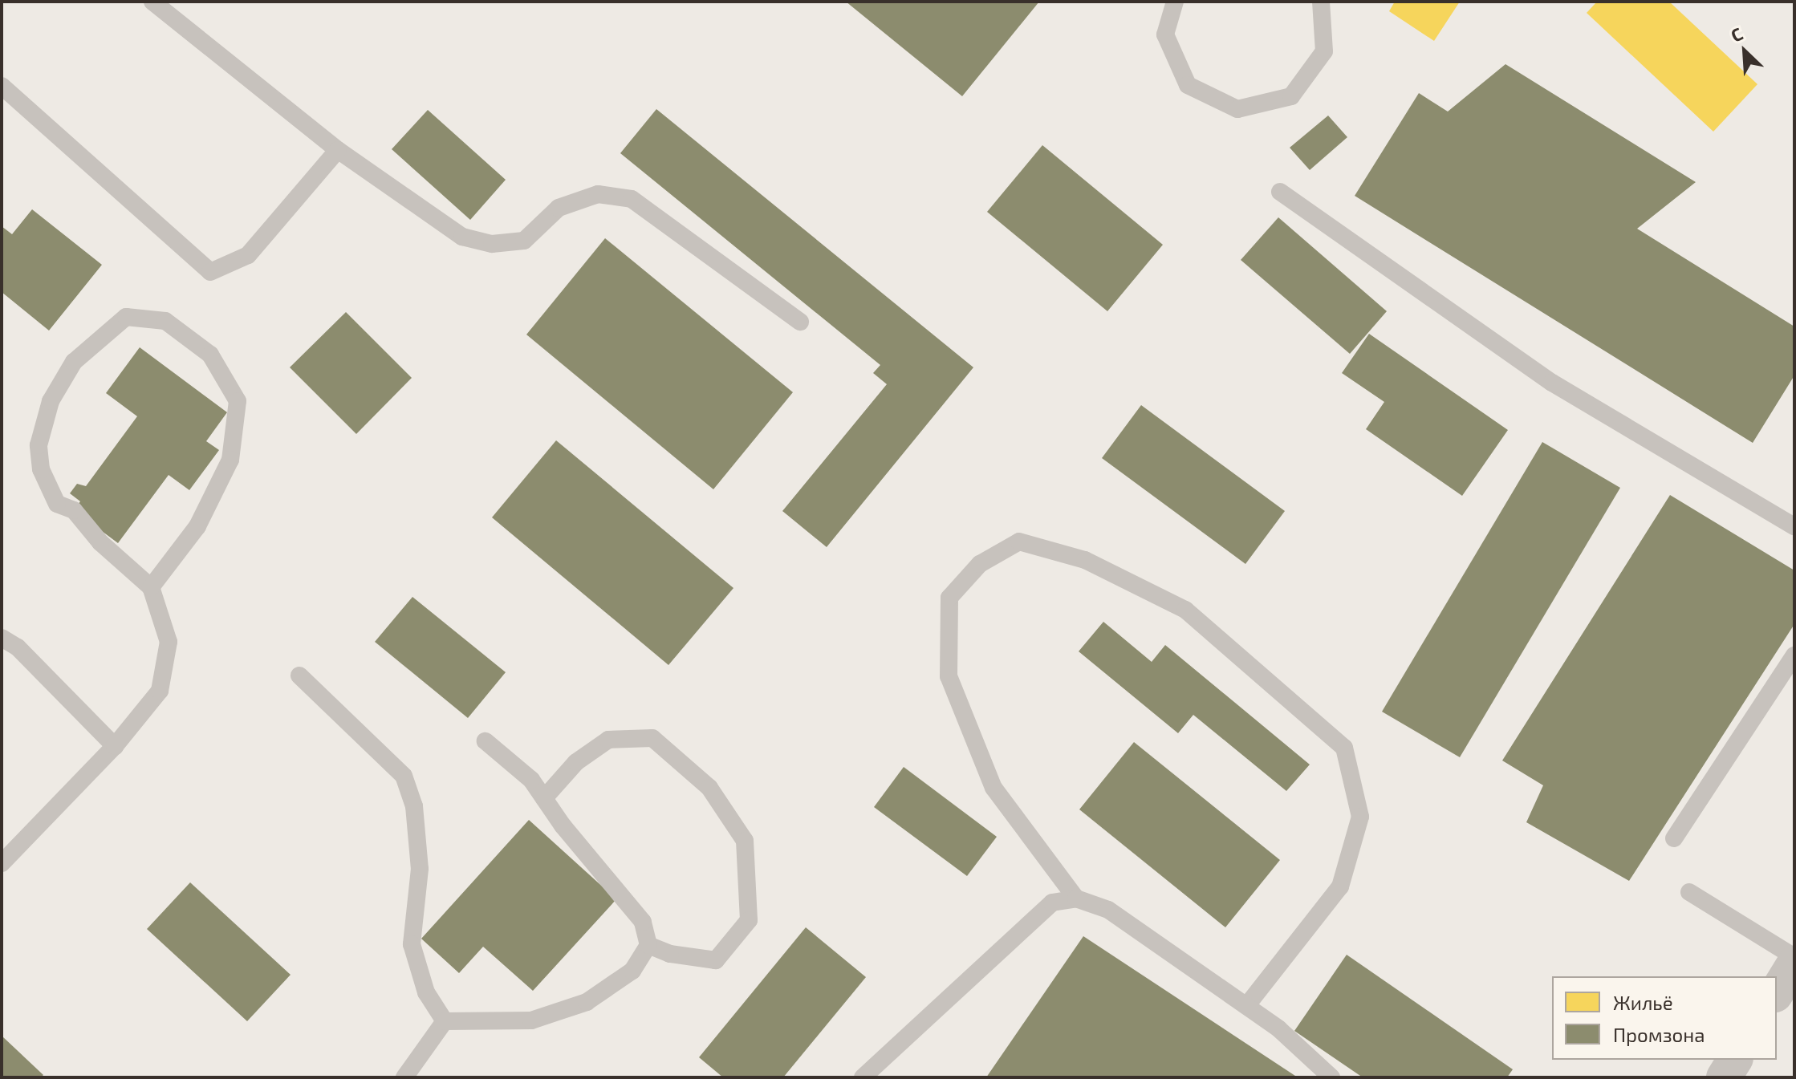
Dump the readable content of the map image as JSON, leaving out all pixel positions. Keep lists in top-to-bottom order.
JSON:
{
  "legend": ["Жильё", "Промзона"],
  "north": "top left"
}
